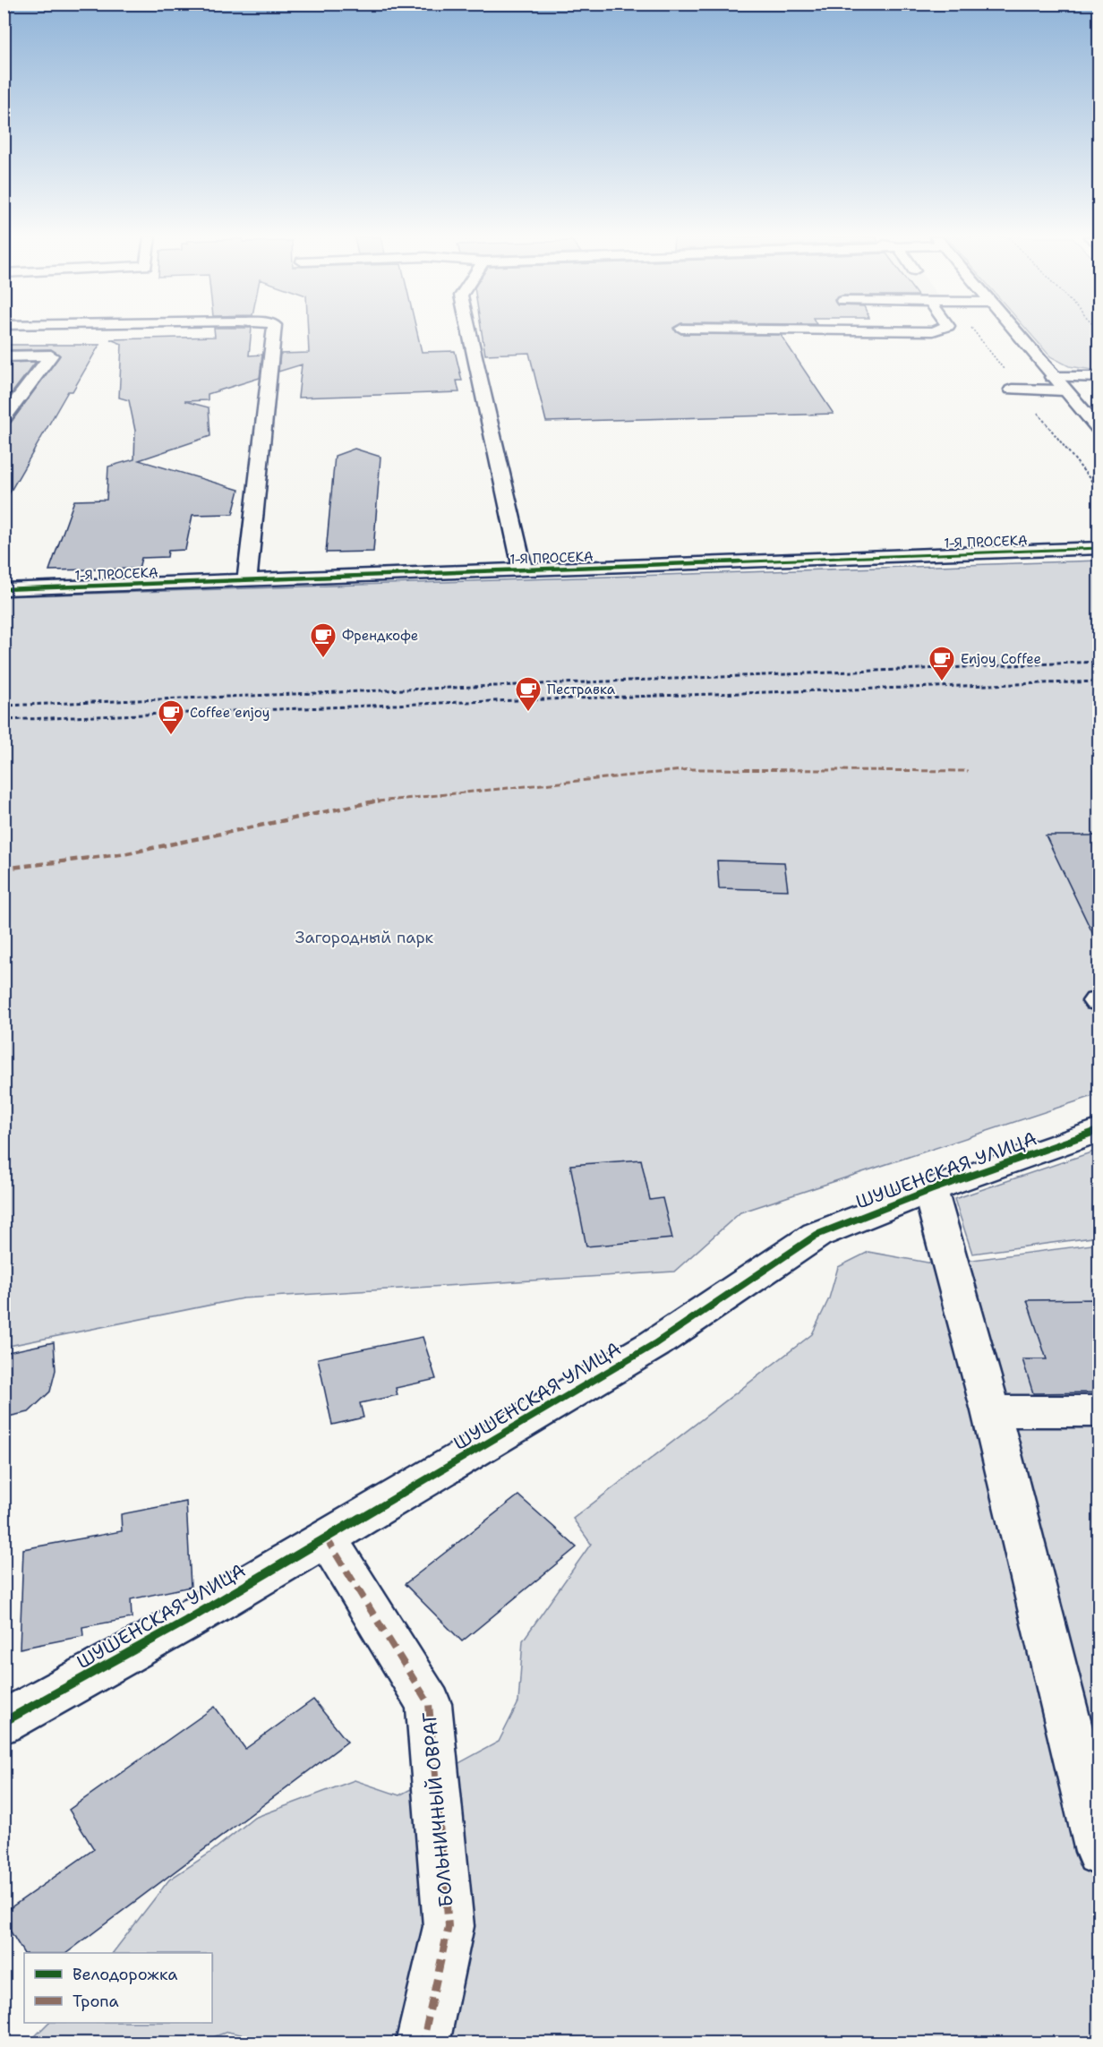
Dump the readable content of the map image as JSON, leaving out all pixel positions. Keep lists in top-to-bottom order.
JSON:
{
  "streets": {
    "street": ["1-Я ПРОСЕКА", "ШУШЕНСКАЯ УЛИЦА", "БОЛЬНИЧНЫЙ ОВРАГ"]
  },
  "crossings": [
    ["ШУШЕНСКАЯ УЛИЦА", "БОЛЬНИЧНЫЙ ОВРАГ"]
  ],
  "parks": ["Загородный парк"],
  "places": {
    "cafe": [
      "Френдкофе",
      "Enjoy Coffee",
      "Пестравка",
      "Coffee enjoy"
    ]
  },
  "legend": ["Велодорожка", "Тропа"]
}
